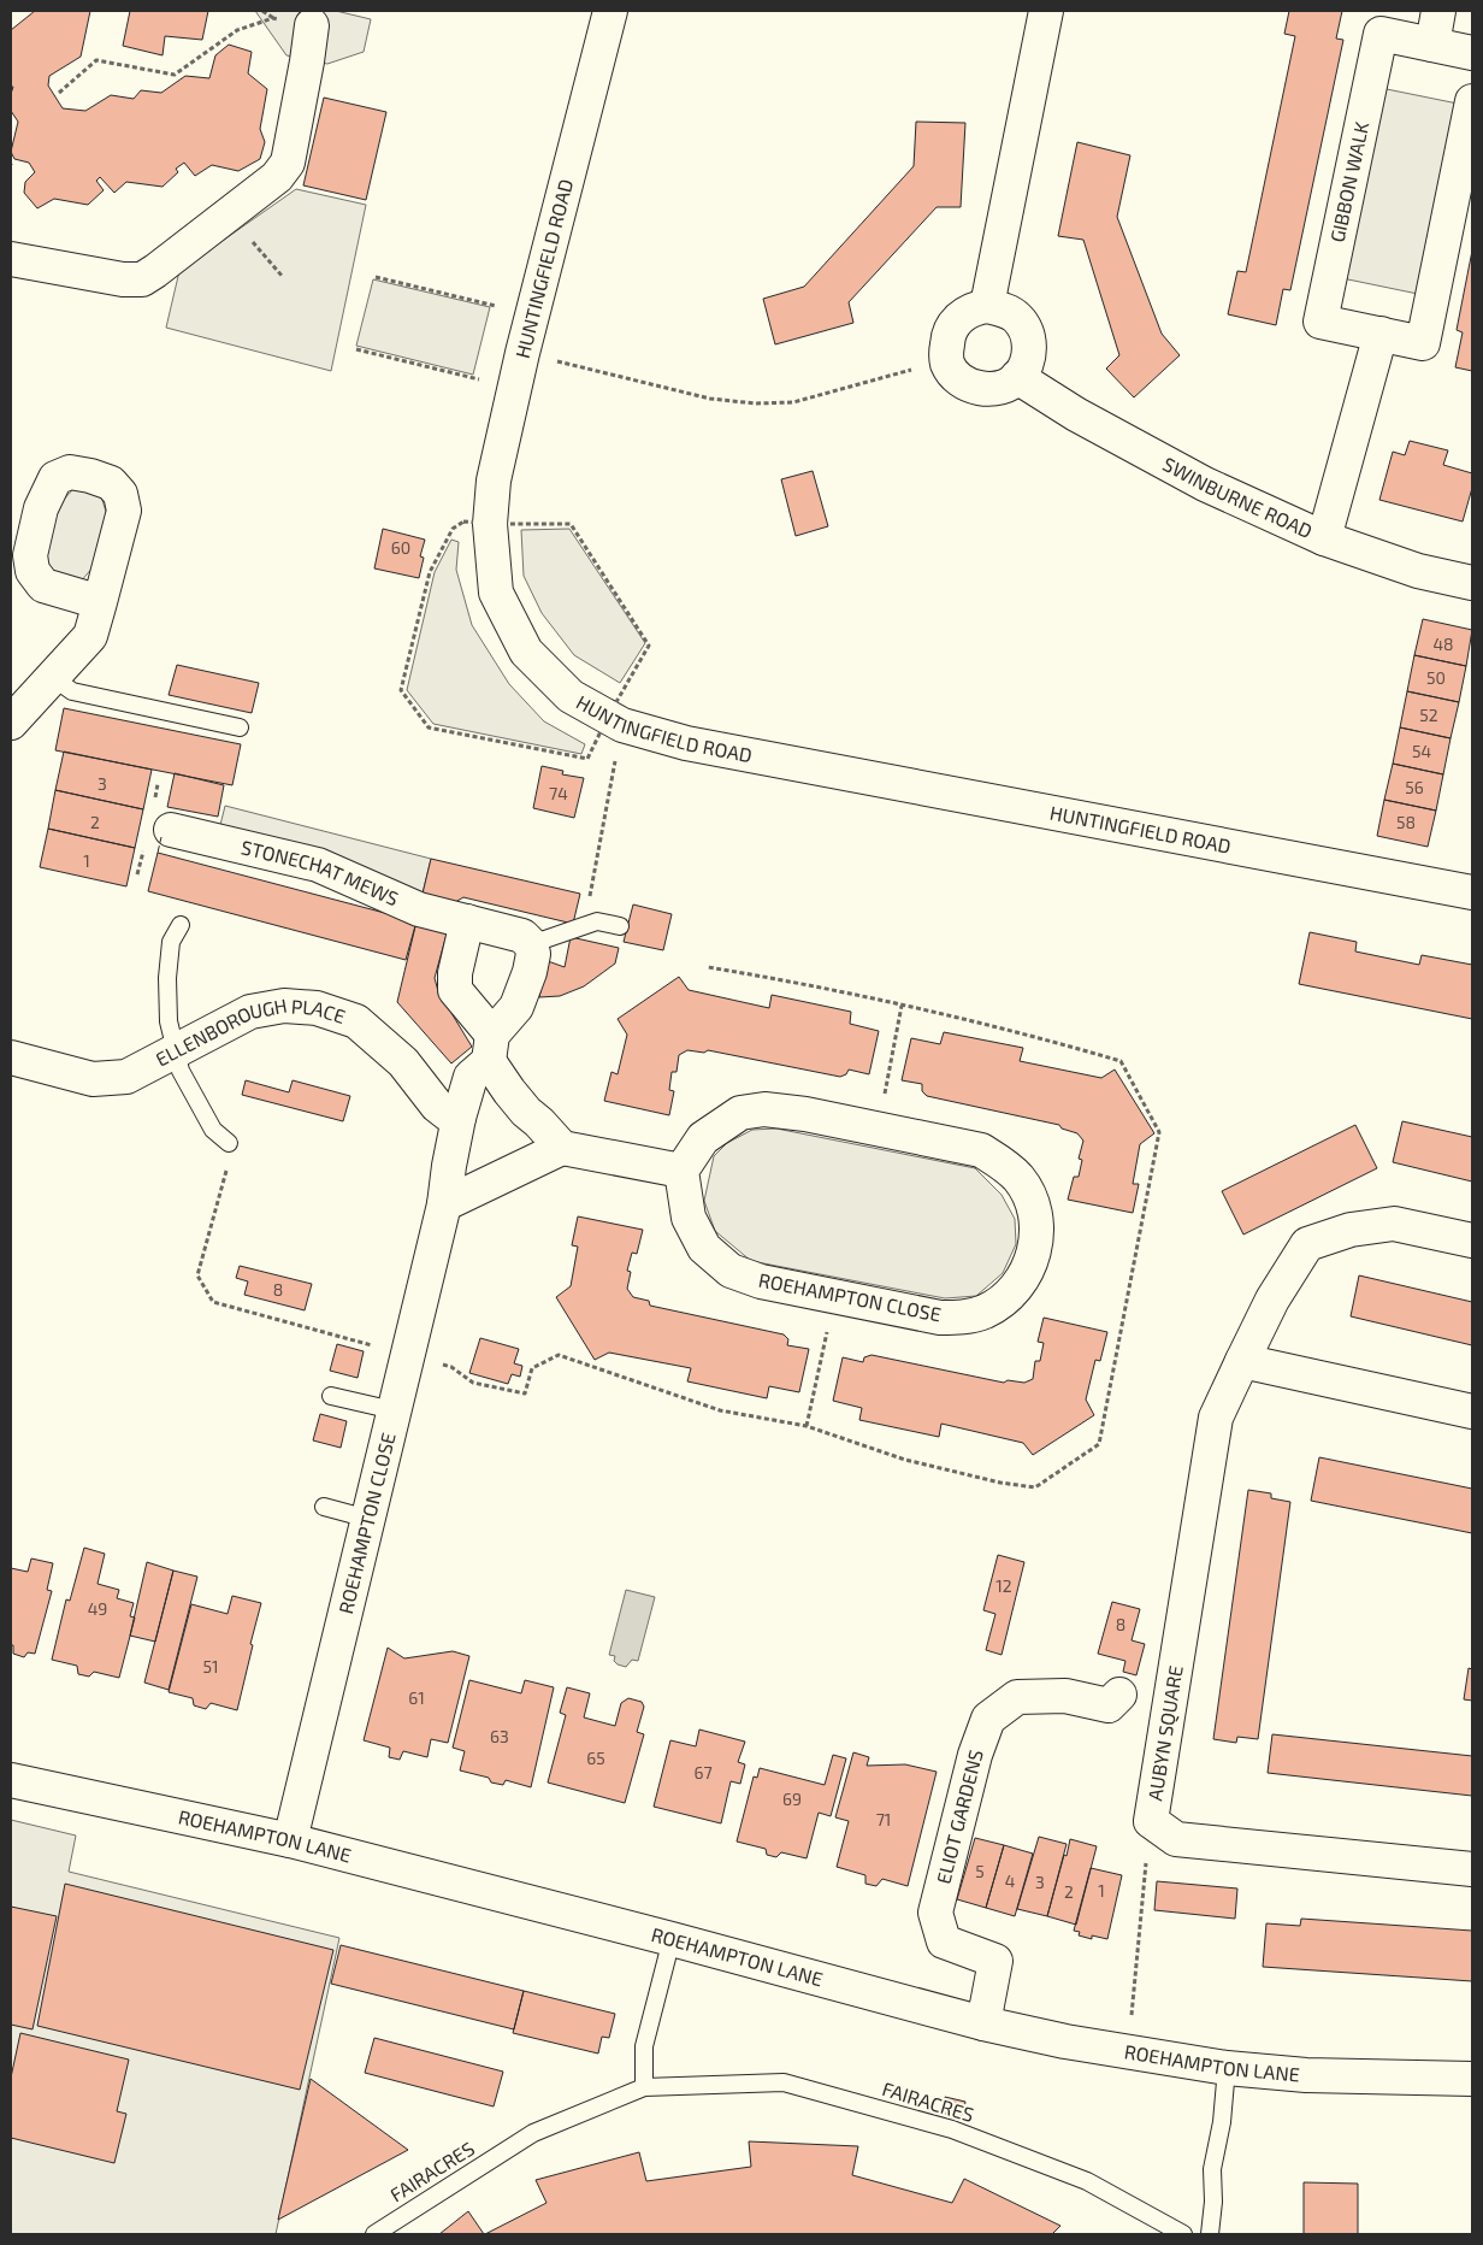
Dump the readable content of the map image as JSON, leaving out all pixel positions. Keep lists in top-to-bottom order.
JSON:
{
  "streets": {
    "main road": [
      "GIBBON WALK",
      "HUNTINGFIELD ROAD",
      "SWINBURNE ROAD",
      "STONECHAT MEWS",
      "ELLENBOROUGH PLACE",
      "ROEHAMPTON CLOSE",
      "AUBYN SQUARE",
      "ELIOT GARDENS",
      "ROEHAMPTON LANE"
    ],
    "lane": ["FAIRACRES"]
  },
  "crossings": [
    ["ELLENBOROUGH PLACE", "ROEHAMPTON CLOSE"],
    ["ROEHAMPTON CLOSE", "ROEHAMPTON LANE"],
    ["ELIOT GARDENS", "ROEHAMPTON LANE"]
  ],
  "house_numbers": [
    "60",
    "48",
    "50",
    "52",
    "54",
    "3",
    "56",
    "74",
    "2",
    "58",
    "1",
    "8",
    "12",
    "49",
    "8",
    "51",
    "61",
    "63",
    "65",
    "67",
    "69",
    "71",
    "5",
    "4",
    "3",
    "1",
    "2"
  ]
}
